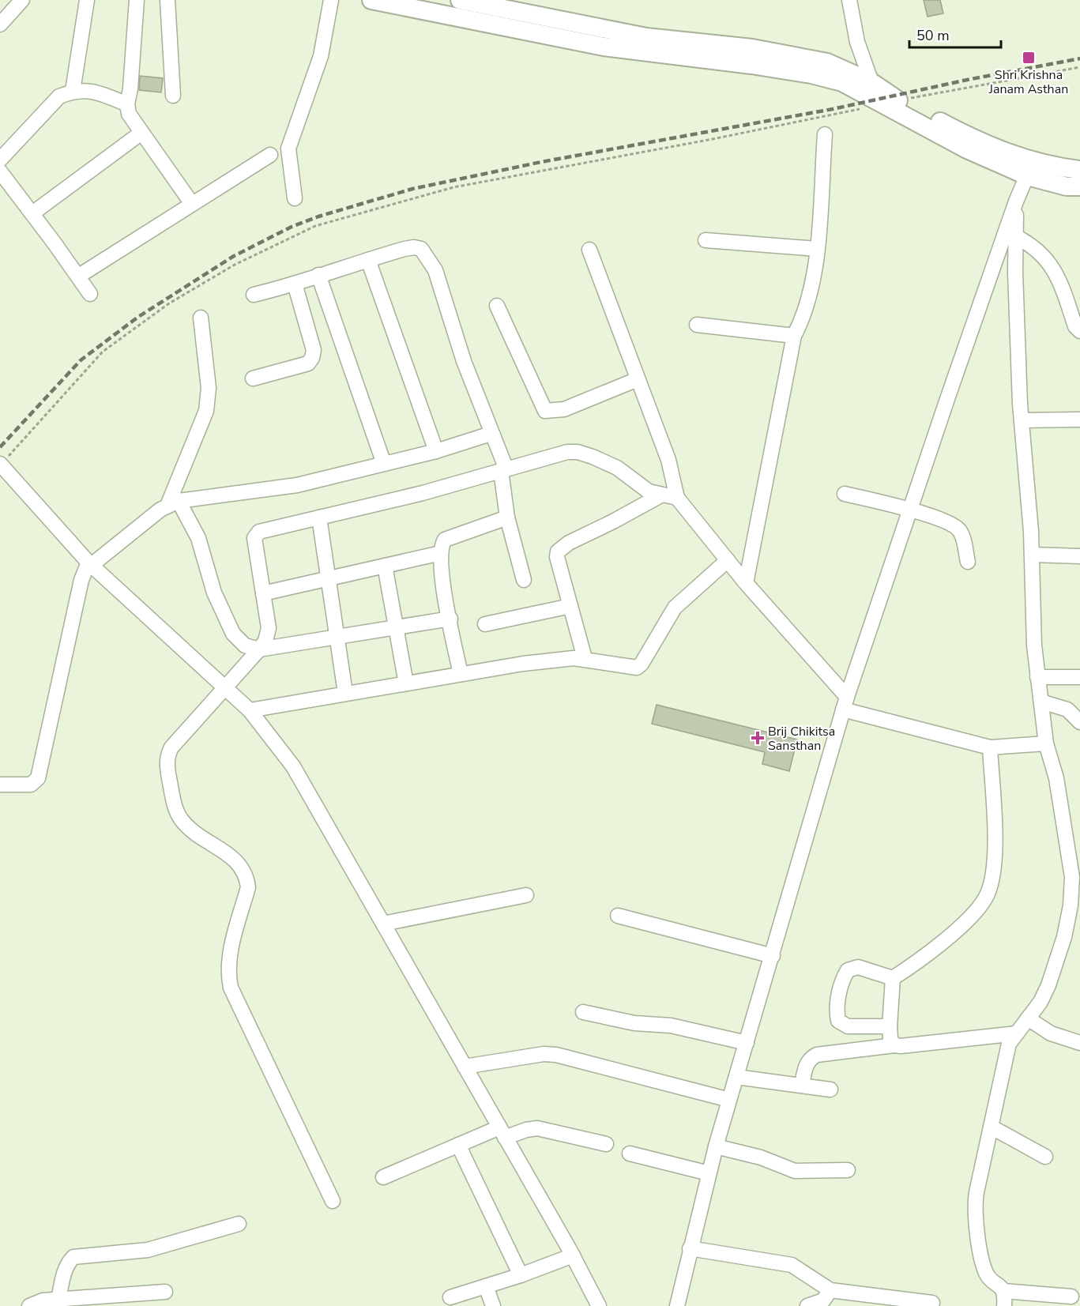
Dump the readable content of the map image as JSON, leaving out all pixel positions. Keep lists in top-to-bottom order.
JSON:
{
  "places": {
    "transit": ["Shri Krishna Janam Asthan"],
    "health": ["Brij Chikitsa Sansthan"]
  },
  "scale_bar": "50 m"
}
